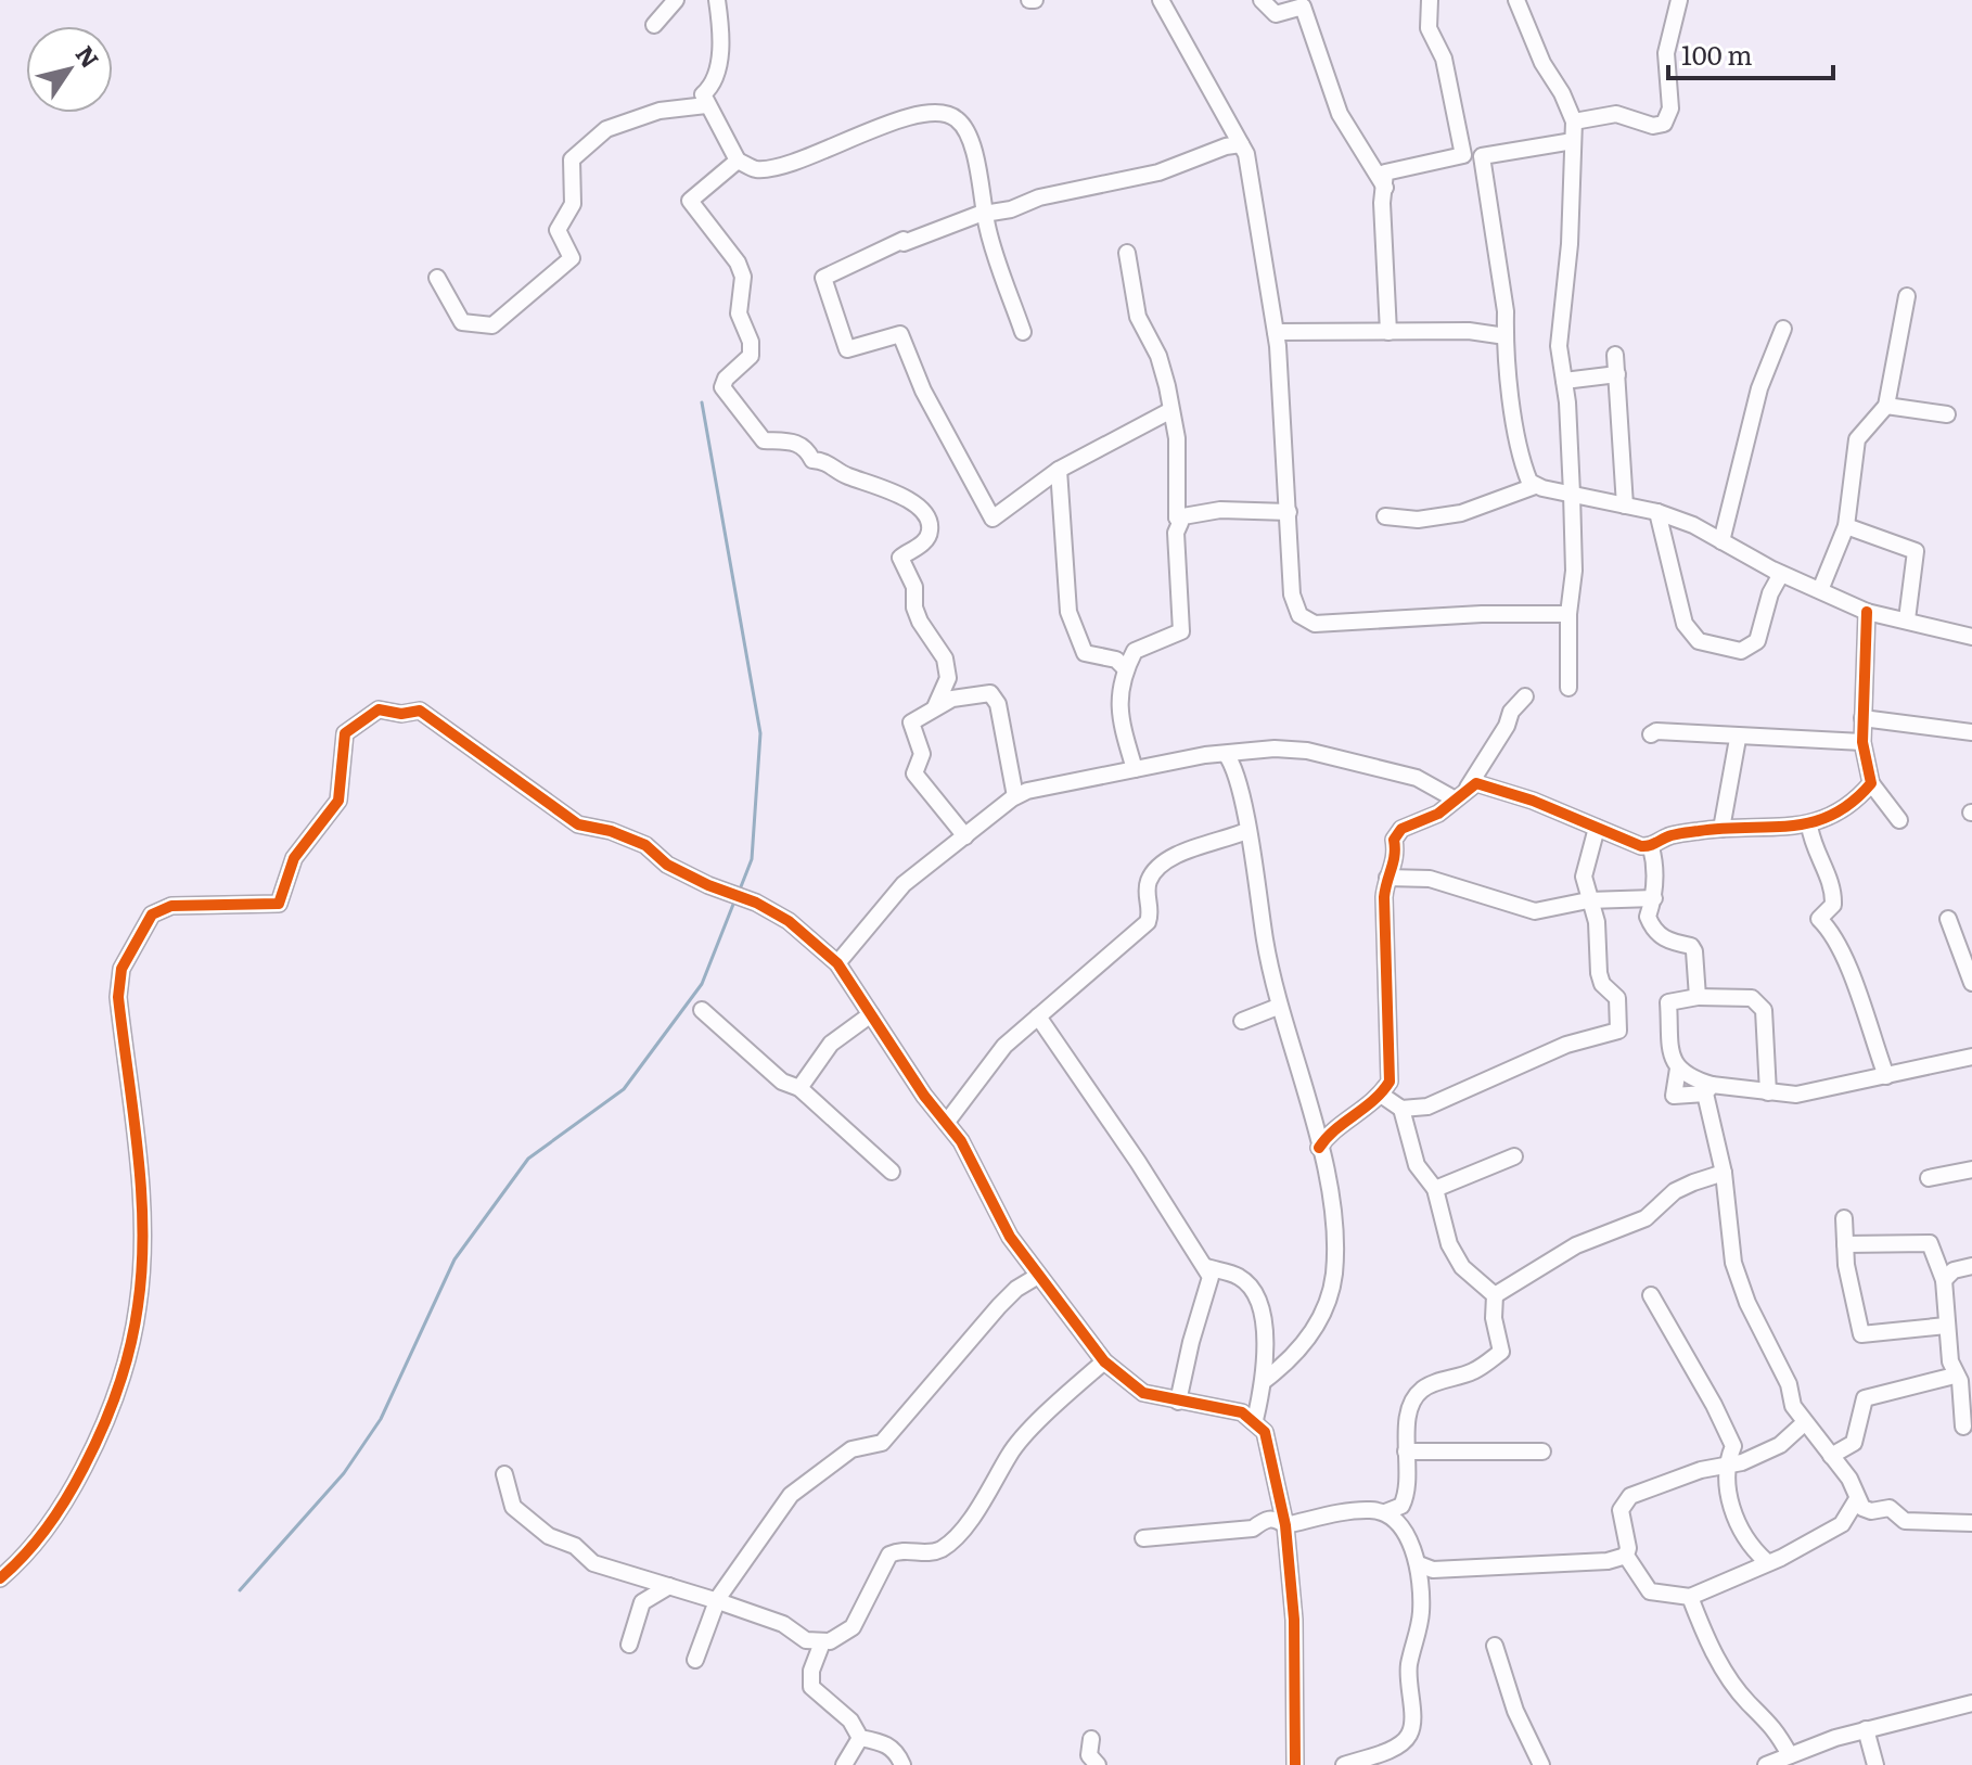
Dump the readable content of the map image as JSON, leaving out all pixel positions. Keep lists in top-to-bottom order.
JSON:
{
  "scale_bar": "100 m",
  "north": "top right"
}
